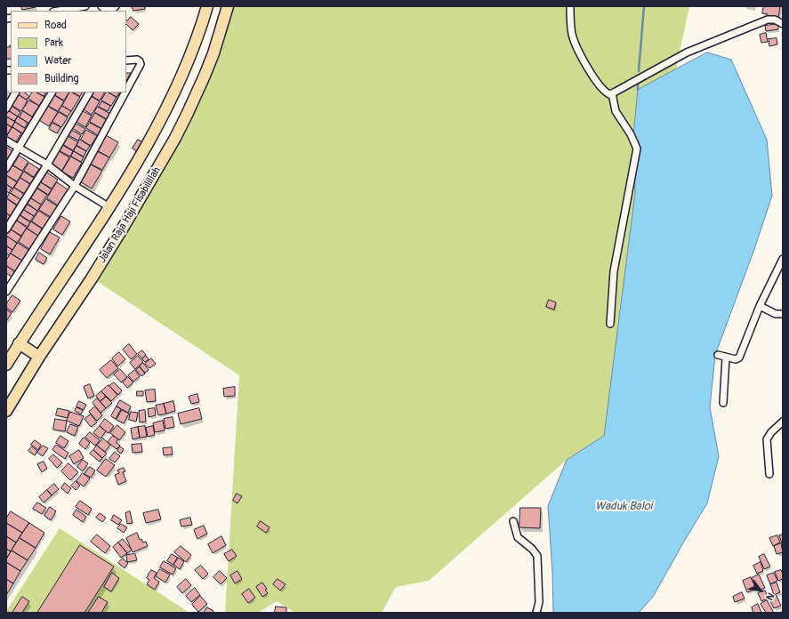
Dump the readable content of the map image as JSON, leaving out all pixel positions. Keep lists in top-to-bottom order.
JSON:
{
  "streets": {
    "main road": ["Jalan Raja Haji Fisabilillah"]
  },
  "water": ["Waduk Baloi"],
  "legend": [
    "Road",
    "Park",
    "Water",
    "Building"
  ],
  "north": "bottom right"
}
